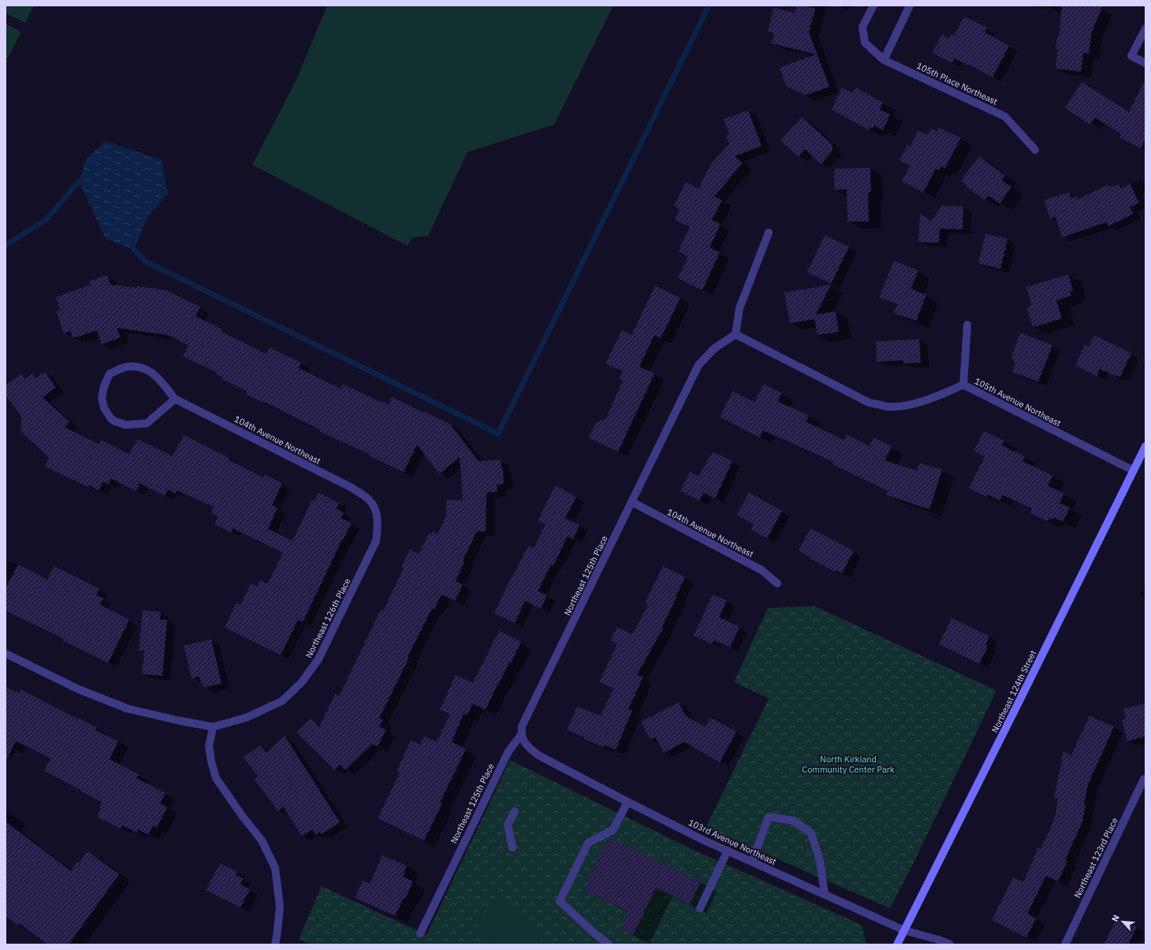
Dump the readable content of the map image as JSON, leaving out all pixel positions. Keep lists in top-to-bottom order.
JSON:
{
  "streets": {
    "main road": ["Northeast 124th Street"],
    "street": [
      "105th Place Northeast",
      "105th Avenue Northeast",
      "104th Avenue Northeast",
      "Northeast 125th Place",
      "Northeast 126th Place",
      "103rd Avenue Northeast",
      "Northeast 123rd Place"
    ]
  },
  "crossings": [
    ["105th Avenue Northeast", "Northeast 125th Place"],
    ["105th Avenue Northeast", "Northeast 124th Street"],
    ["104th Avenue Northeast", "Northeast 125th Place"],
    ["104th Avenue Northeast", "Northeast 126th Place"],
    ["Northeast 125th Place", "103rd Avenue Northeast"],
    ["Northeast 124th Street", "103rd Avenue Northeast"]
  ],
  "parks": ["North Kirkland Community Center Park"],
  "north": "top left"
}
